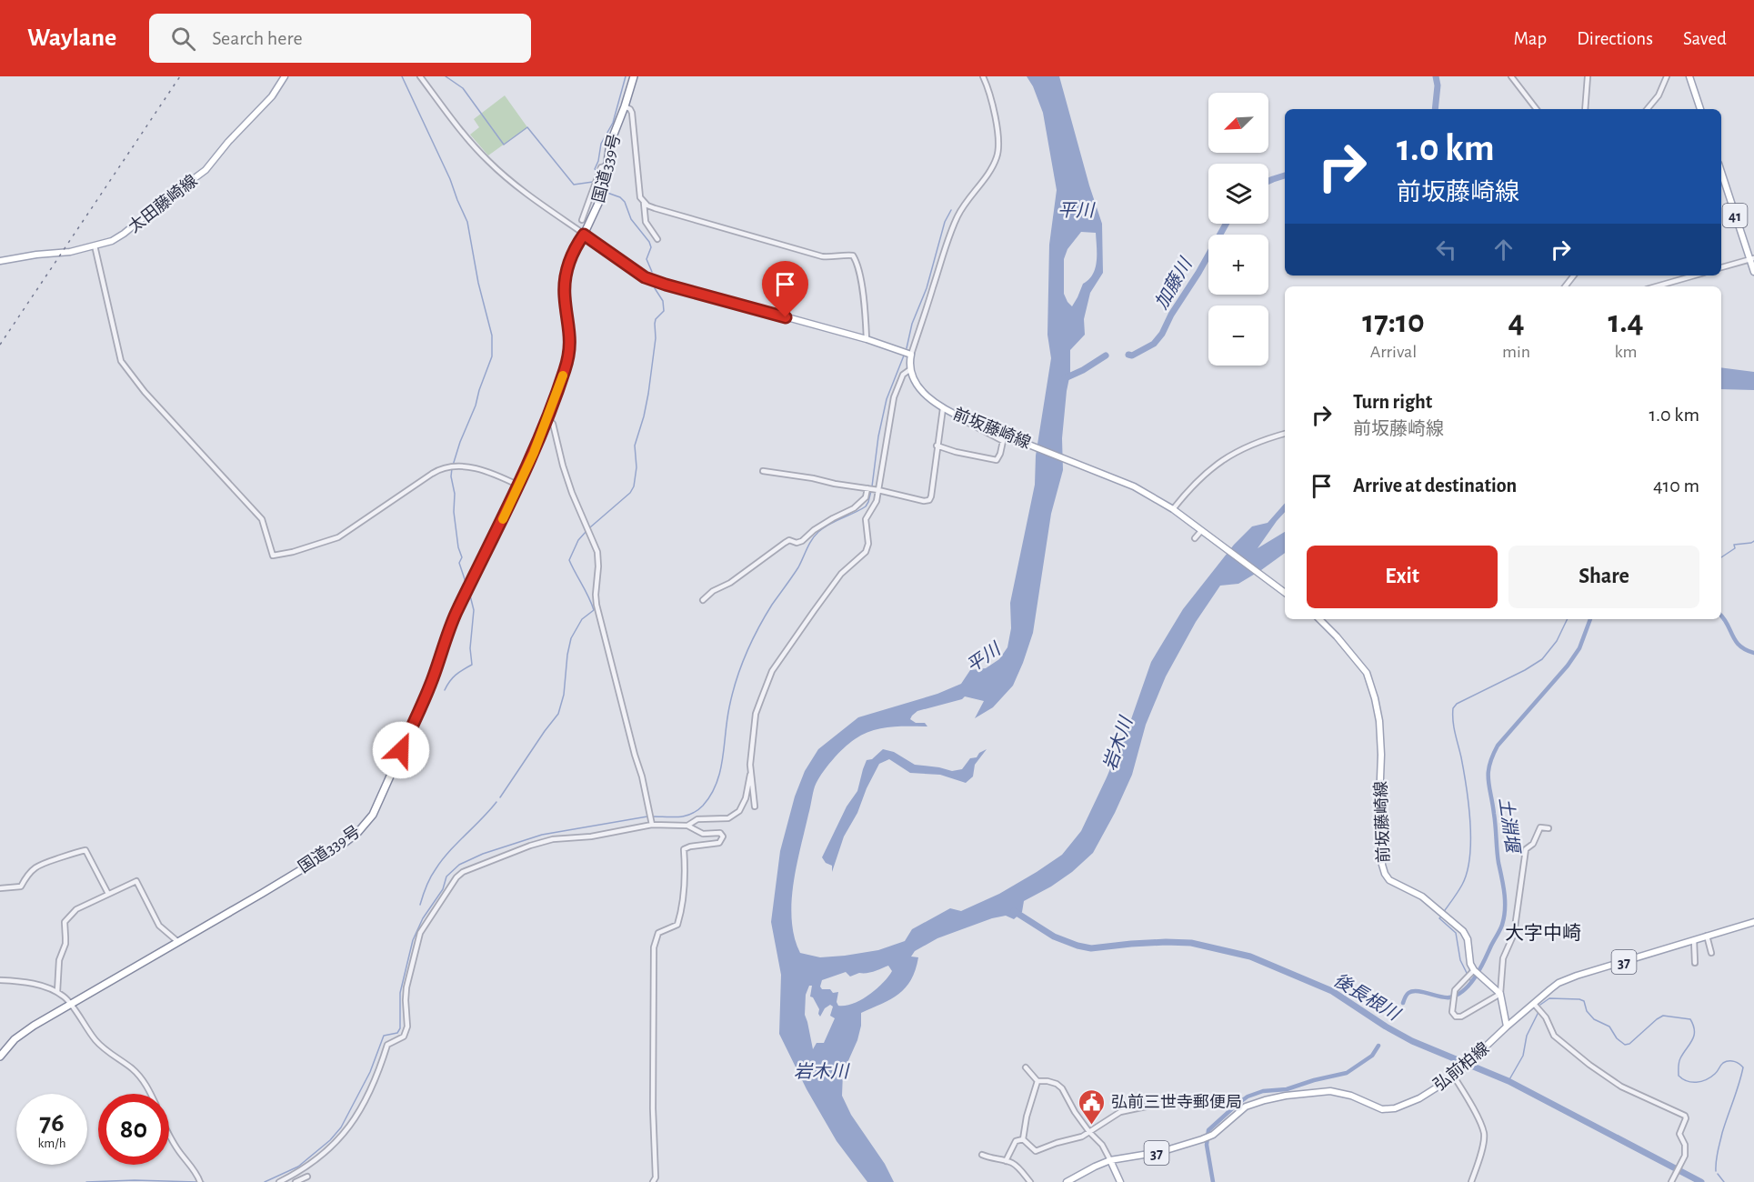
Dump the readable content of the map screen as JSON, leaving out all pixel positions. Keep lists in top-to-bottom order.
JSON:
{
  "streets": {
    "highway": ["国道339号"],
    "main road": [
      "太田藤崎線",
      "41",
      "前坂藤崎線",
      "37",
      "弘前柏線"
    ]
  },
  "districts": ["大字中崎"],
  "water": [
    "平川",
    "加藤川",
    "岩木川",
    "土淵堰",
    "後長根川"
  ],
  "places": {
    "public building": ["弘前三世寺郵便局"]
  },
  "north": "bottom left",
  "page": {
    "header": "Waylane",
    "search": "Search here",
    "nav": ["Map", "Directions", "Saved"],
    "map_buttons": ["+", "−"],
    "turn": ["1.0 km", "前坂藤崎線"],
    "eta": [
      "17:10",
      "Arrival",
      "4",
      "min",
      "1.4",
      "km"
    ],
    "list": [
      {
        "name": "Turn right",
        "note": "前坂藤崎線",
        "value": "1.0 km"
      },
      {
        "name": "Arrive at destination",
        "value": "410 m"
      }
    ],
    "buttons": ["Exit", "Share"],
    "speed": "76 km/h",
    "limit": "80"
  }
}
